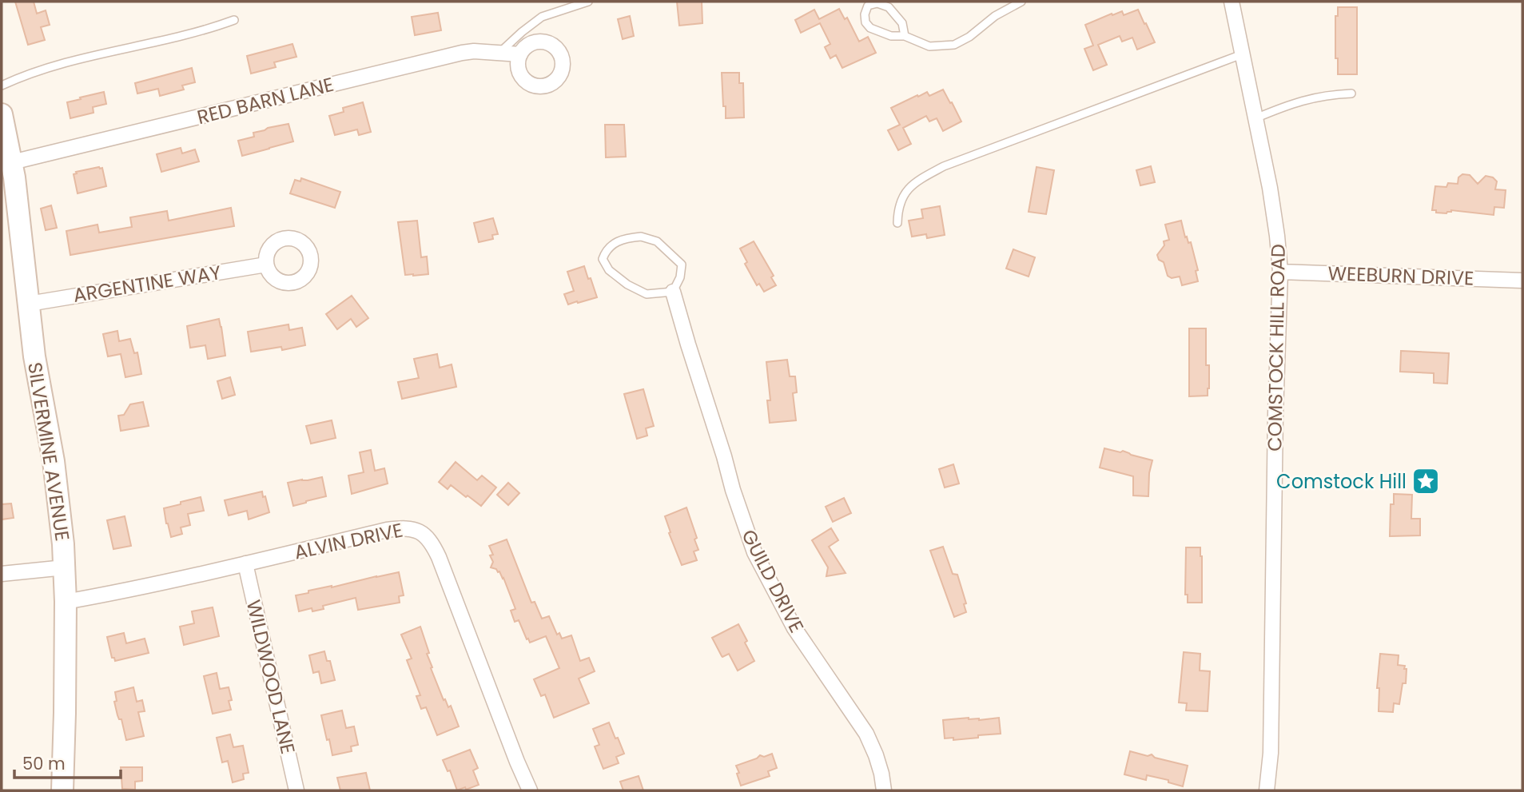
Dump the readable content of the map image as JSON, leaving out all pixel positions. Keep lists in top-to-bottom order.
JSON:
{
  "streets": {
    "street": [
      "RED BARN LANE",
      "WEEBURN DRIVE",
      "ARGENTINE WAY",
      "COMSTOCK HILL ROAD",
      "SILVERMINE AVENUE",
      "ALVIN DRIVE",
      "GUILD DRIVE",
      "WILDWOOD LANE"
    ]
  },
  "crossings": [
    ["RED BARN LANE", "SILVERMINE AVENUE"],
    ["WEEBURN DRIVE", "COMSTOCK HILL ROAD"],
    ["ARGENTINE WAY", "SILVERMINE AVENUE"],
    ["SILVERMINE AVENUE", "ALVIN DRIVE"],
    ["ALVIN DRIVE", "WILDWOOD LANE"]
  ],
  "places": {
    "place": ["Comstock Hill"]
  },
  "scale_bar": "50 m"
}
